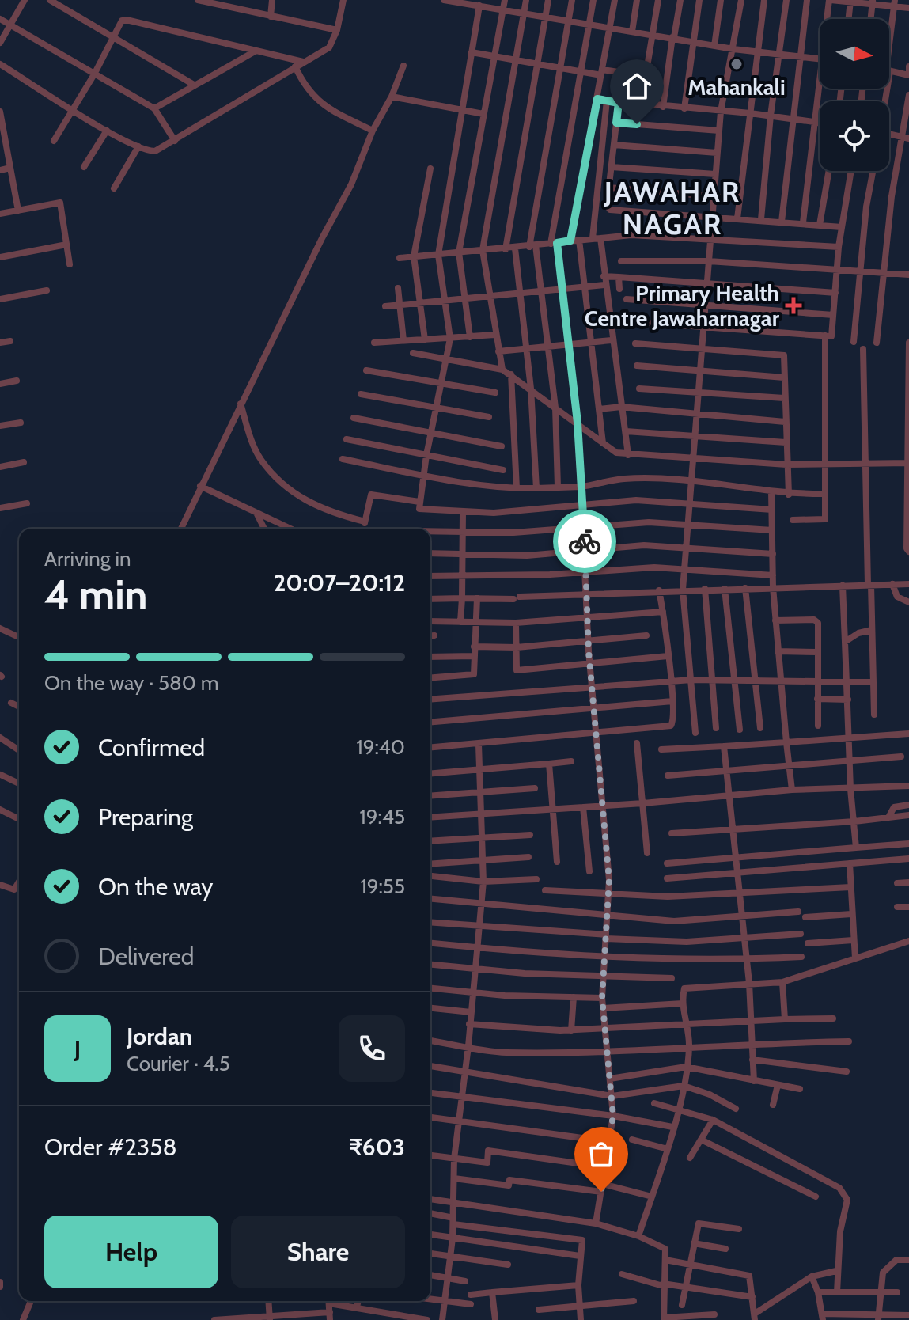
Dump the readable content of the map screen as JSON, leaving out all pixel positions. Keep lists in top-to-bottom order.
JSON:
{
  "districts": ["JAWAHAR NAGAR"],
  "places": {
    "other": ["Mahankali"],
    "health": ["Primary Health Centre Jawaharnagar"]
  },
  "north": "right",
  "page": {
    "heading": ["4 min", "Arriving in", "20:07–20:12"],
    "panel": [
      "Jordan",
      "Courier · 4.5",
      "Order #2358",
      "₹603"
    ],
    "bar": "On the way · 580 m",
    "list": [
      ["Confirmed", "19:40"],
      ["Preparing", "19:45"],
      ["On the way", "19:55"],
      "Delivered"
    ],
    "round": "J",
    "buttons": ["Help", "Share"]
  }
}
